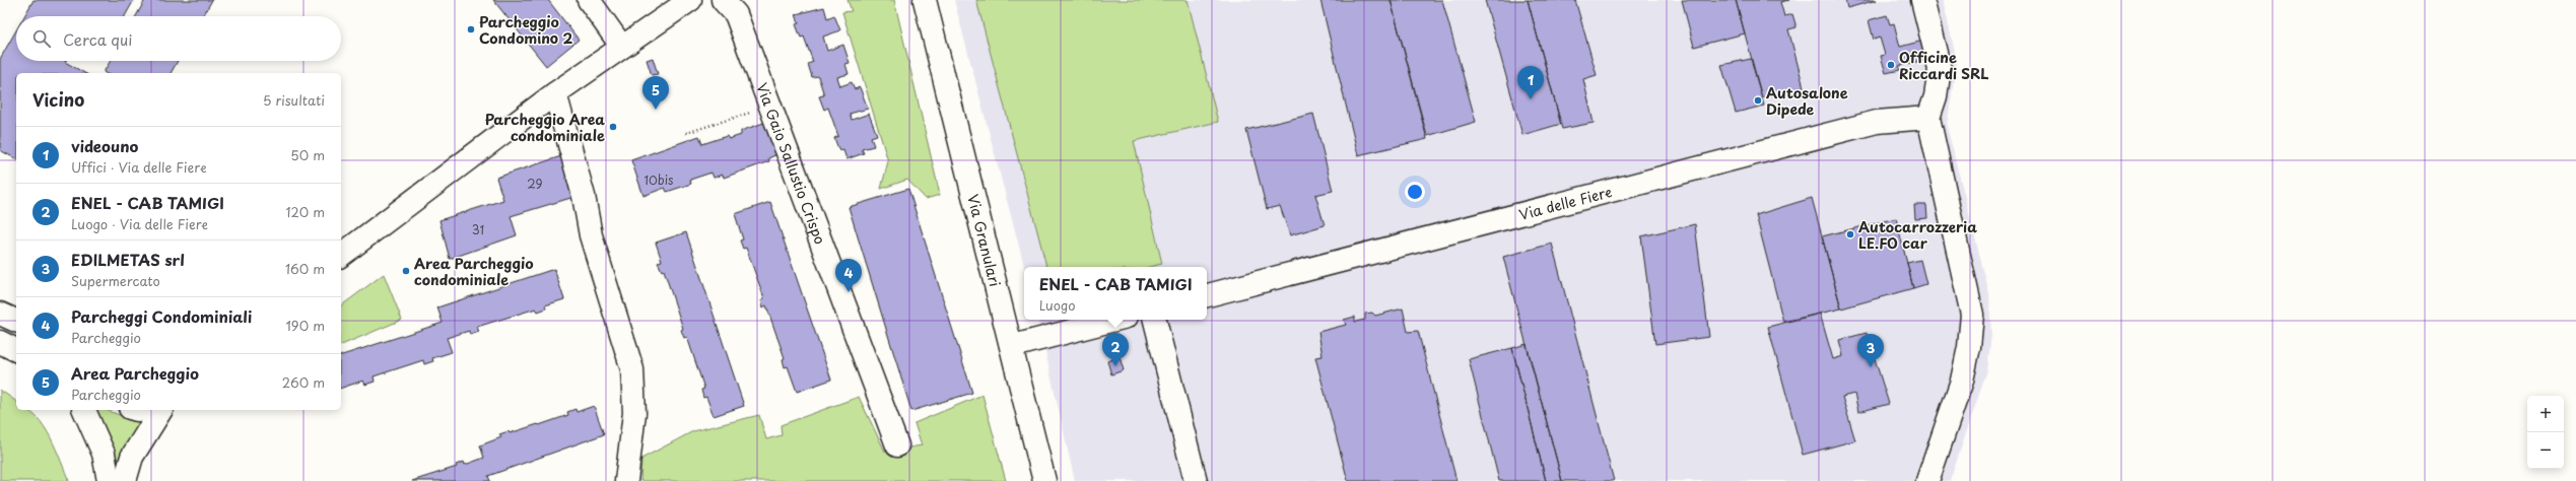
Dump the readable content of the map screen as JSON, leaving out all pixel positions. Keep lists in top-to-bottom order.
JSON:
{
  "streets": {
    "street": ["Via Gaio Sallustio Crispo", "Via delle Fiere", "Via Granulari"]
  },
  "places": [
    "Parcheggio Condomino 2",
    "Officine Riccardi SRL",
    "Autosalone Dipede",
    "Parcheggio Area condominiale",
    "Autocarrozzeria LE.FO car",
    "Area Parcheggio condominiale"
  ],
  "house_numbers": ["10bis", "29", "31"],
  "page": {
    "search": "Cerca qui",
    "pins": [
      "1",
      "5",
      "4",
      "2",
      "3"
    ],
    "heading": ["Vicino", "5 risultati"],
    "list": [
      {
        "mark": "1",
        "name": "videouno",
        "note": "Uffici · Via delle Fiere",
        "value": "50 m"
      },
      {
        "mark": "2",
        "name": "ENEL - CAB TAMIGI",
        "note": "Luogo · Via delle Fiere",
        "value": "120 m"
      },
      {
        "mark": "3",
        "name": "EDILMETAS srl",
        "note": "Supermercato",
        "value": "160 m"
      },
      {
        "mark": "4",
        "name": "Parcheggi Condominiali",
        "note": "Parcheggio",
        "value": "190 m"
      },
      {
        "mark": "5",
        "name": "Area Parcheggio",
        "note": "Parcheggio",
        "value": "260 m"
      }
    ],
    "popup": ["ENEL - CAB TAMIGI", "Luogo"],
    "map_buttons": ["+", "−"]
  }
}
